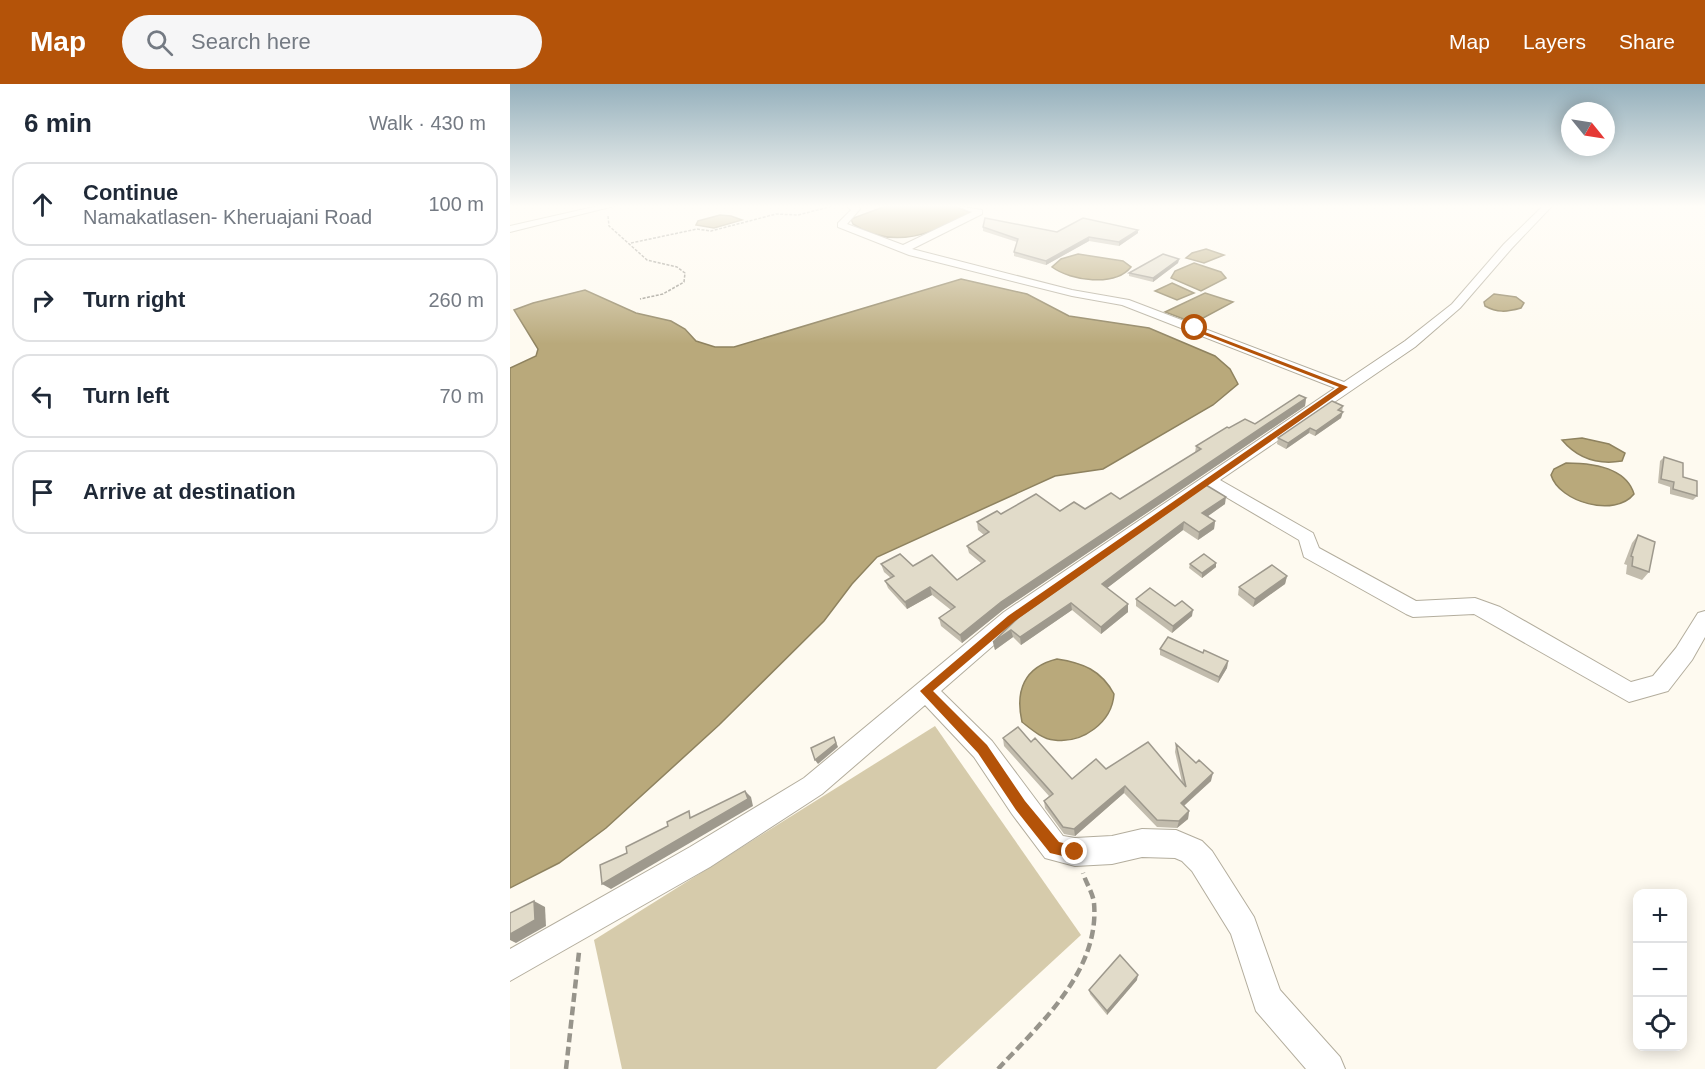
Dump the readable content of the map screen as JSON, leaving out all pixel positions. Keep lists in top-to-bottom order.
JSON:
{
  "north": "bottom right",
  "page": {
    "header": "Map",
    "search": "Search here",
    "nav": ["Map", "Layers", "Share"],
    "heading": ["6 min", "Walk · 430 m"],
    "list": [
      ["Continue", "Namakatlasen- Kheruajani Road", "100 m"],
      ["Turn right", "260 m"],
      ["Turn left", "70 m"],
      "Arrive at destination"
    ],
    "map_buttons": ["+", "−"]
  }
}
